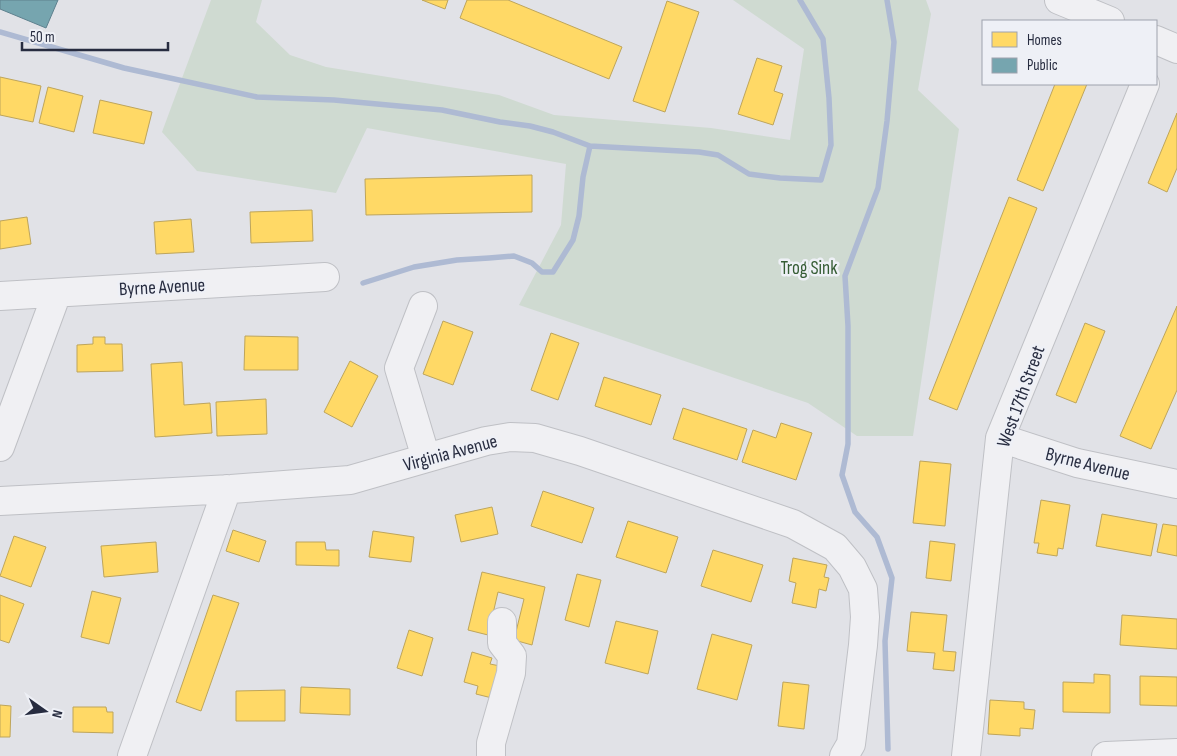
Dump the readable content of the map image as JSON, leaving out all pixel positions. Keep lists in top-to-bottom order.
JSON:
{
  "streets": {
    "street": ["Byrne Avenue", "West 17th Street", "Virginia Avenue"]
  },
  "crossings": [
    ["Byrne Avenue", "West 17th Street"]
  ],
  "parks": ["Trog Sink"],
  "legend": ["Homes", "Public"],
  "scale_bar": "50 m",
  "north": "right"
}
